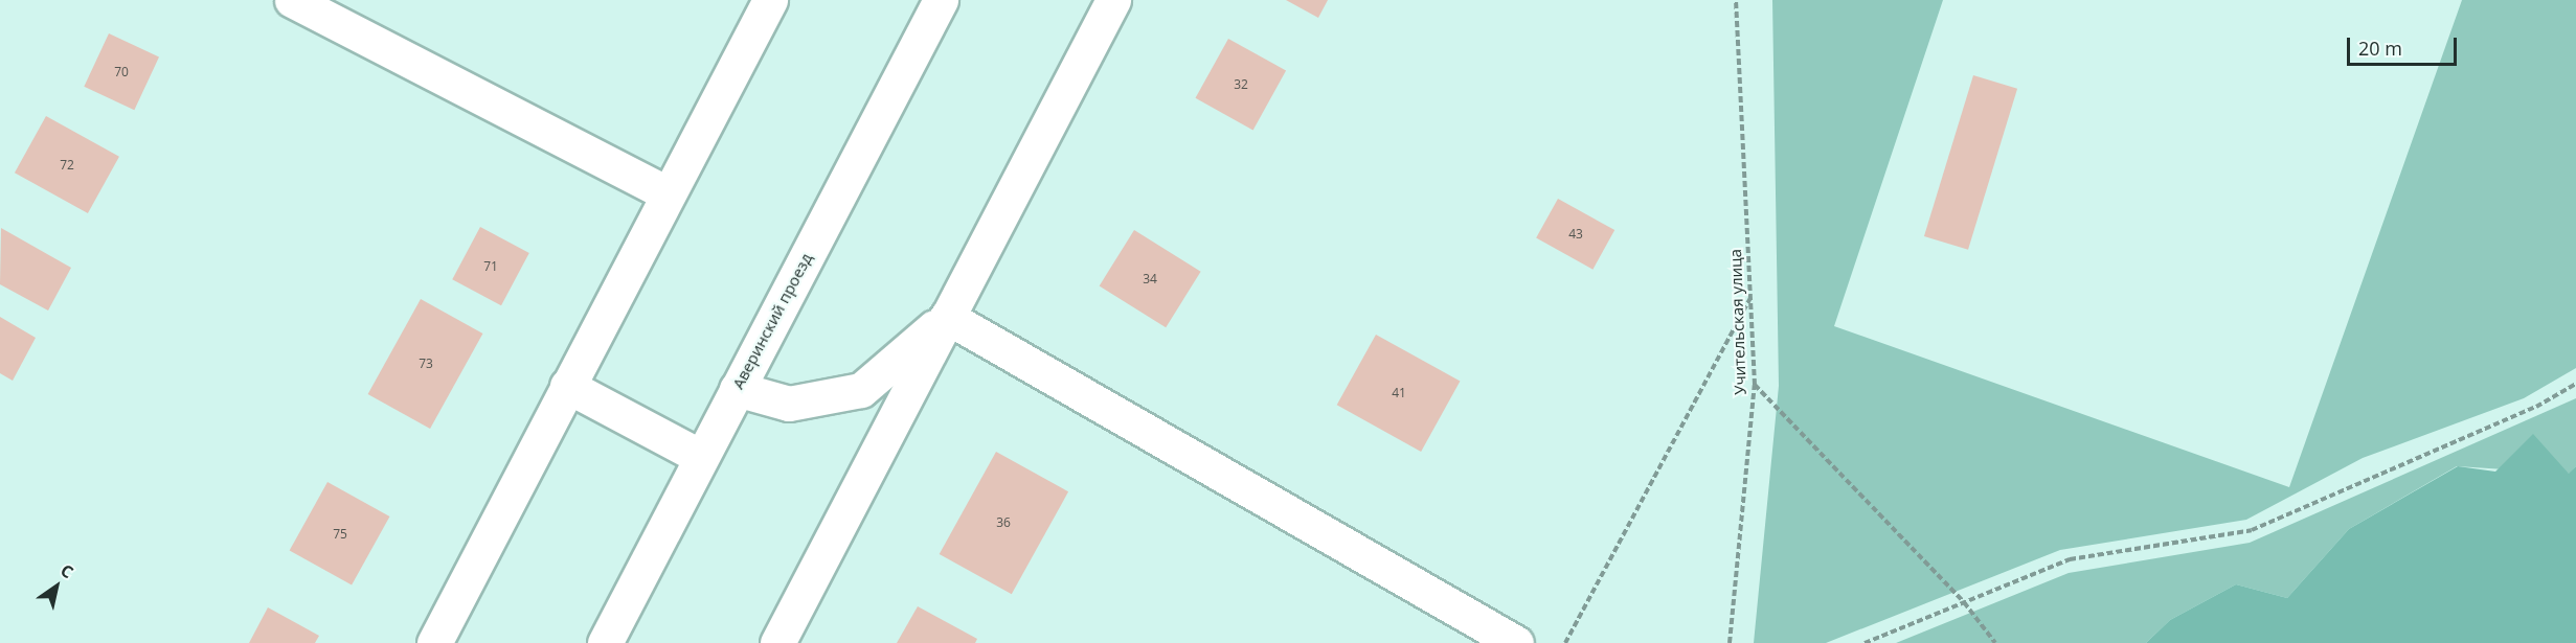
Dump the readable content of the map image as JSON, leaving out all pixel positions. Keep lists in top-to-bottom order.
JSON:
{
  "streets": {
    "street": ["Аверинский проезд"],
    "path": ["Учительская улица"]
  },
  "house_numbers": [
    "70",
    "32",
    "72",
    "43",
    "71",
    "34",
    "73",
    "41",
    "36",
    "75"
  ],
  "scale_bar": "20 m",
  "north": "top right"
}
